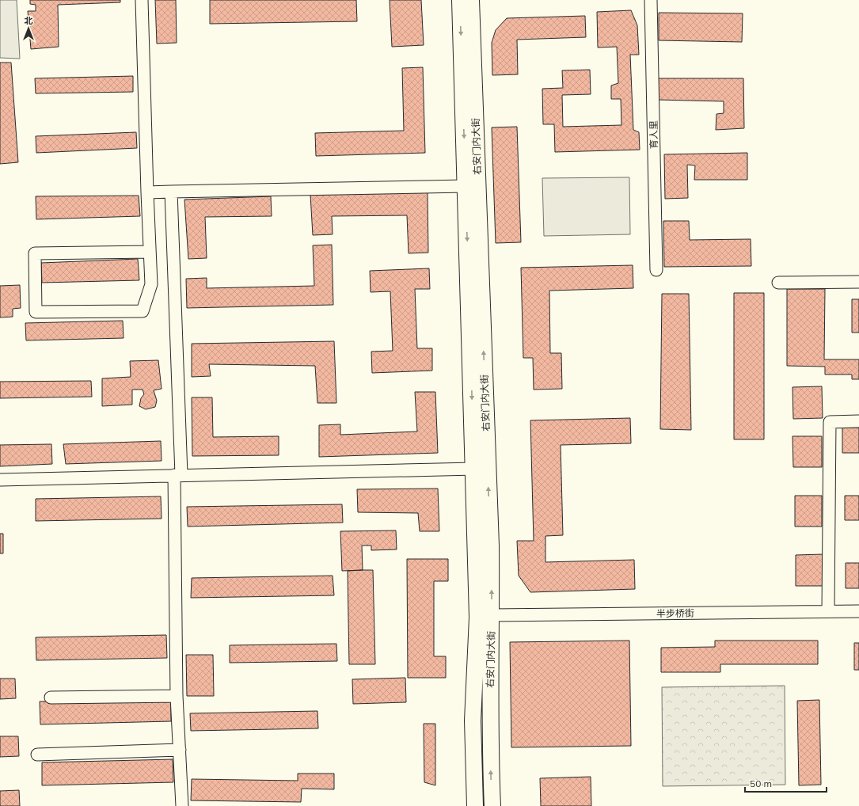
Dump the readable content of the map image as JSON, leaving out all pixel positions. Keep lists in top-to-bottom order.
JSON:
{
  "streets": {
    "main road": ["右安门内大街"],
    "street": ["育人里", "半步桥街"]
  },
  "crossings": [
    ["右安门内大街", "半步桥街"]
  ],
  "scale_bar": "50 m",
  "north": "top"
}
